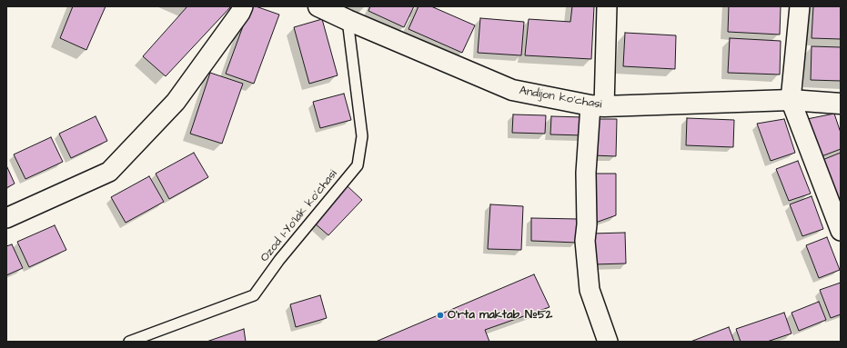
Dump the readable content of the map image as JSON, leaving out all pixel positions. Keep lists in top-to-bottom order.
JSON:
{
  "streets": {
    "street": ["Andijon ko'chasi"],
    "lane": ["Ozod 1-Yo'lak ko'chasi"]
  },
  "crossings": [
    ["Andijon ko'chasi", "Ozod 1-Yo'lak ko'chasi"]
  ],
  "places": ["O'rta maktab №52"]
}
